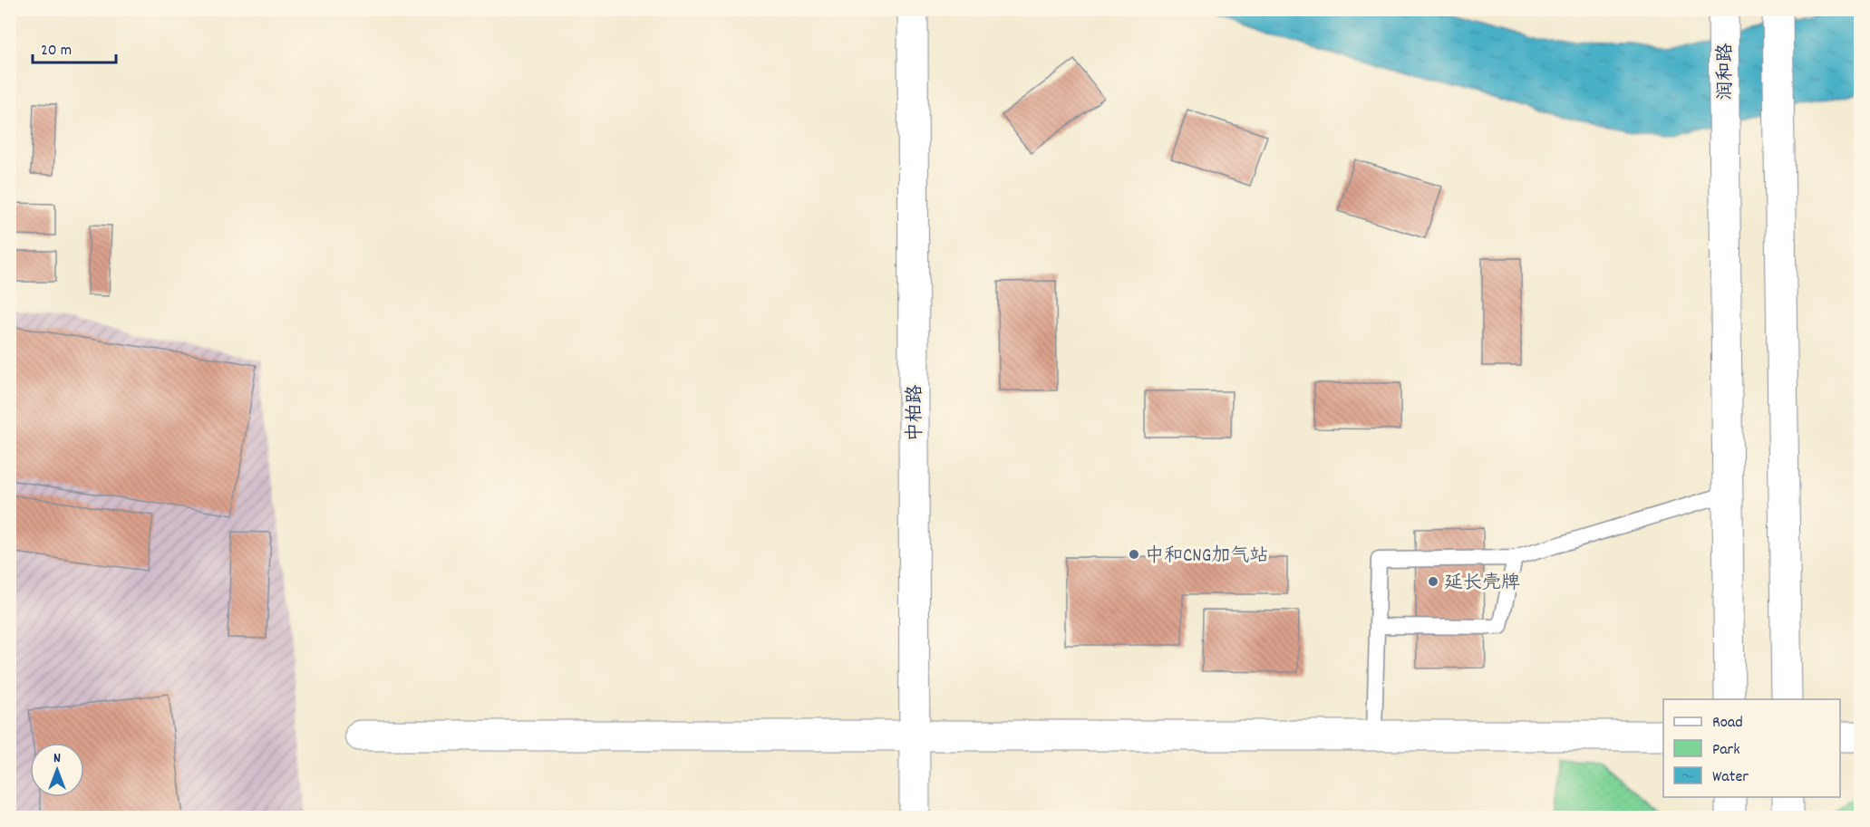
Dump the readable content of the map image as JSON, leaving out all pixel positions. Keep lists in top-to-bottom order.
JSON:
{
  "streets": {
    "street": ["润和路", "中柏路"]
  },
  "places": ["中和CNG加气站", "延长壳牌"],
  "legend": ["Road", "Park", "Water"],
  "scale_bar": "20 m",
  "north": "top"
}
